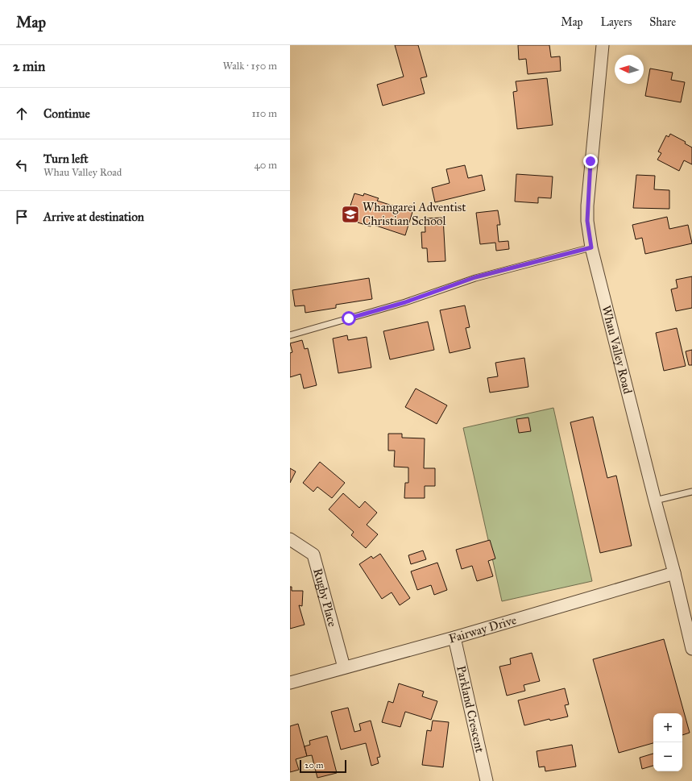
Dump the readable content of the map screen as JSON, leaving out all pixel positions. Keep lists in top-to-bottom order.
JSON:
{
  "streets": {
    "street": [
      "Whau Valley Road",
      "Rugby Place",
      "Fairway Drive",
      "Parkland Crescent"
    ]
  },
  "crossings": [
    ["Whau Valley Road", "Fairway Drive"],
    ["Rugby Place", "Fairway Drive"],
    ["Fairway Drive", "Parkland Crescent"]
  ],
  "places": {
    "school or university": ["Whangarei Adventist Christian School"]
  },
  "scale_bar": "20 m",
  "north": "left",
  "page": {
    "header": "Map",
    "nav": ["Map", "Layers", "Share"],
    "heading": ["2 min", "Walk · 150 m"],
    "list": [
      ["Continue", "110 m"],
      ["Turn left", "Whau Valley Road", "40 m"],
      "Arrive at destination"
    ],
    "map_buttons": ["+", "−"],
    "scale": "20 m"
  }
}
